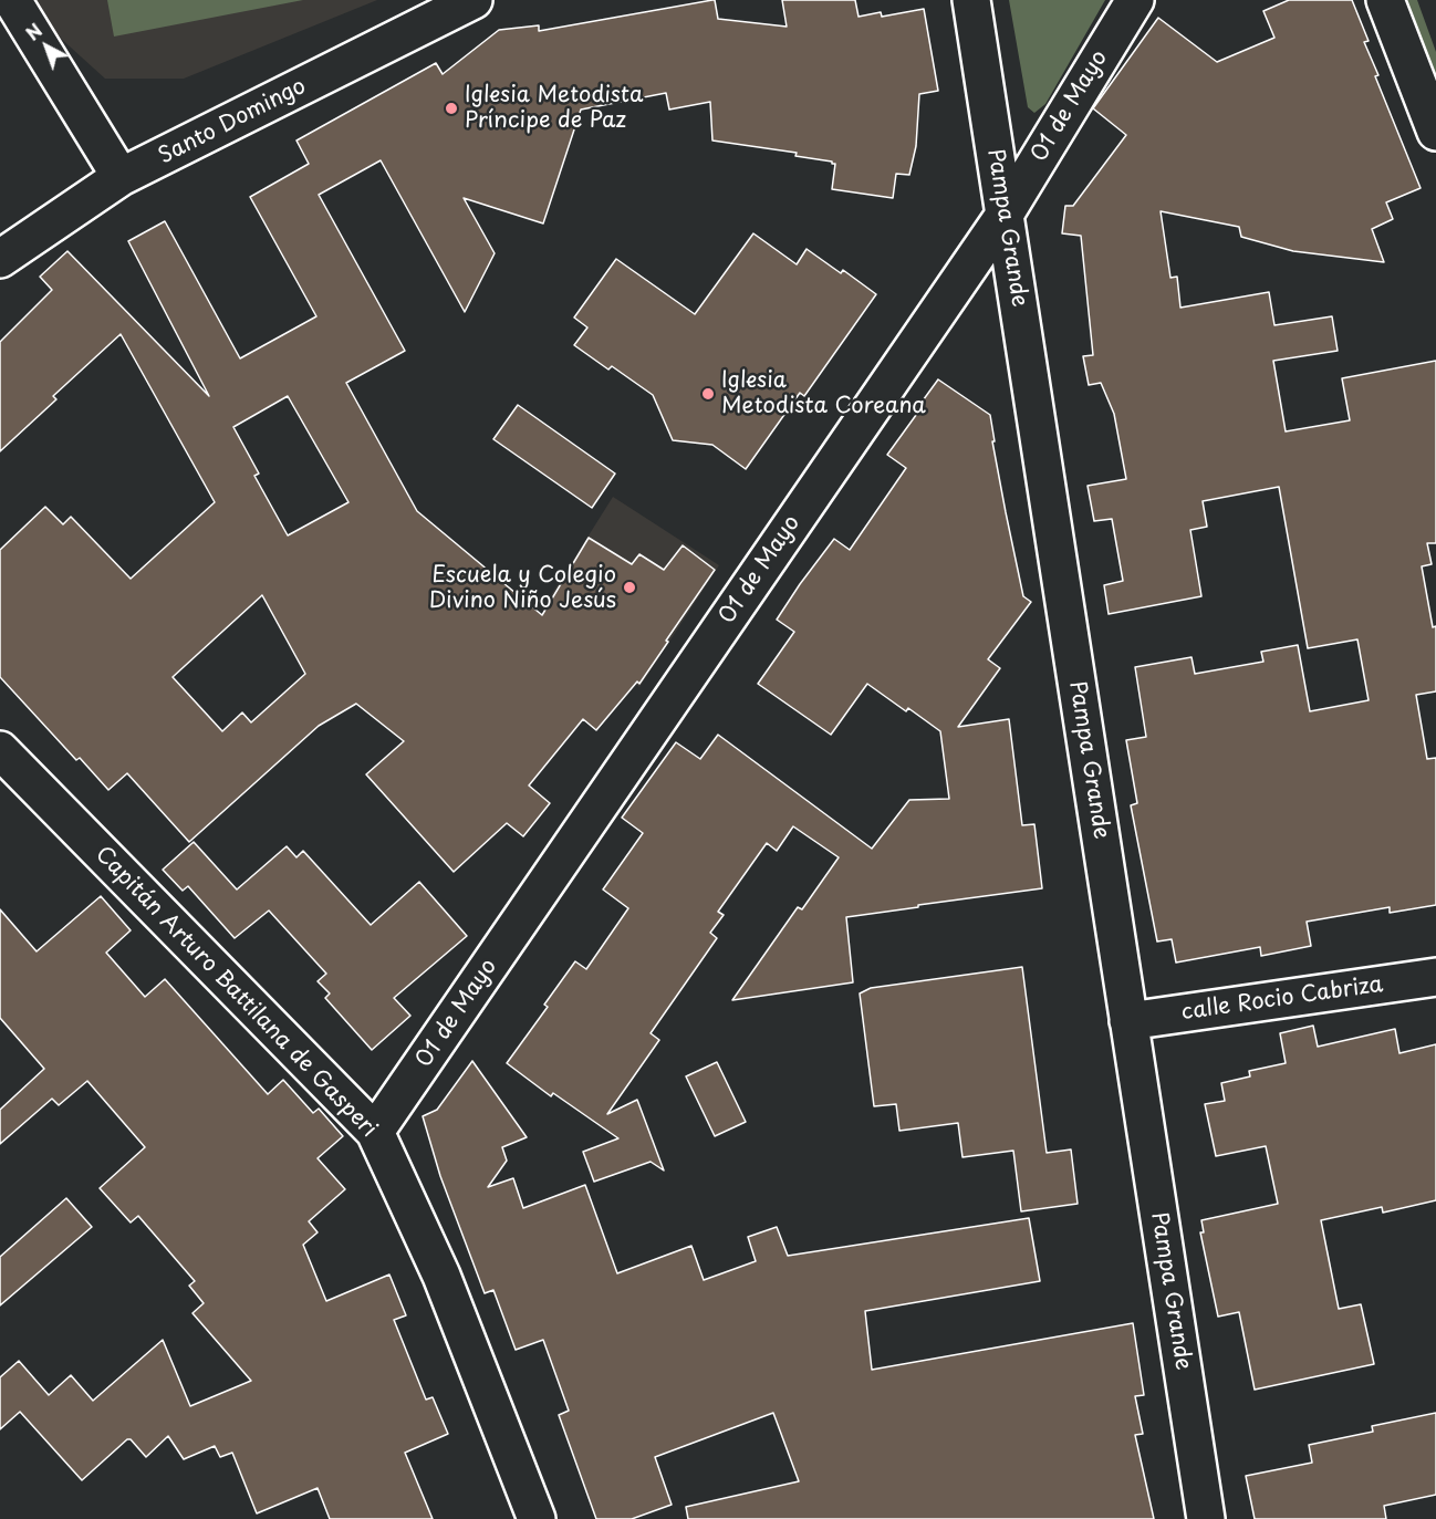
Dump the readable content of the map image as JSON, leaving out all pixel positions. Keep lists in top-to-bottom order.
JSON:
{
  "streets": {
    "street": [
      "01 de Mayo",
      "Santo Domingo",
      "Pampa Grande",
      "Capitán Arturo Battilana de Gasperi",
      "calle Rocio Cabriza"
    ]
  },
  "crossings": [
    ["01 de Mayo", "Pampa Grande"],
    ["01 de Mayo", "Capitán Arturo Battilana de Gasperi"],
    ["Pampa Grande", "calle Rocio Cabriza"]
  ],
  "places": ["Iglesia Metodista Príncipe de Paz", "Iglesia Metodista Coreana", "Escuela y Colegio Divino Niño Jesús"],
  "north": "top left"
}
